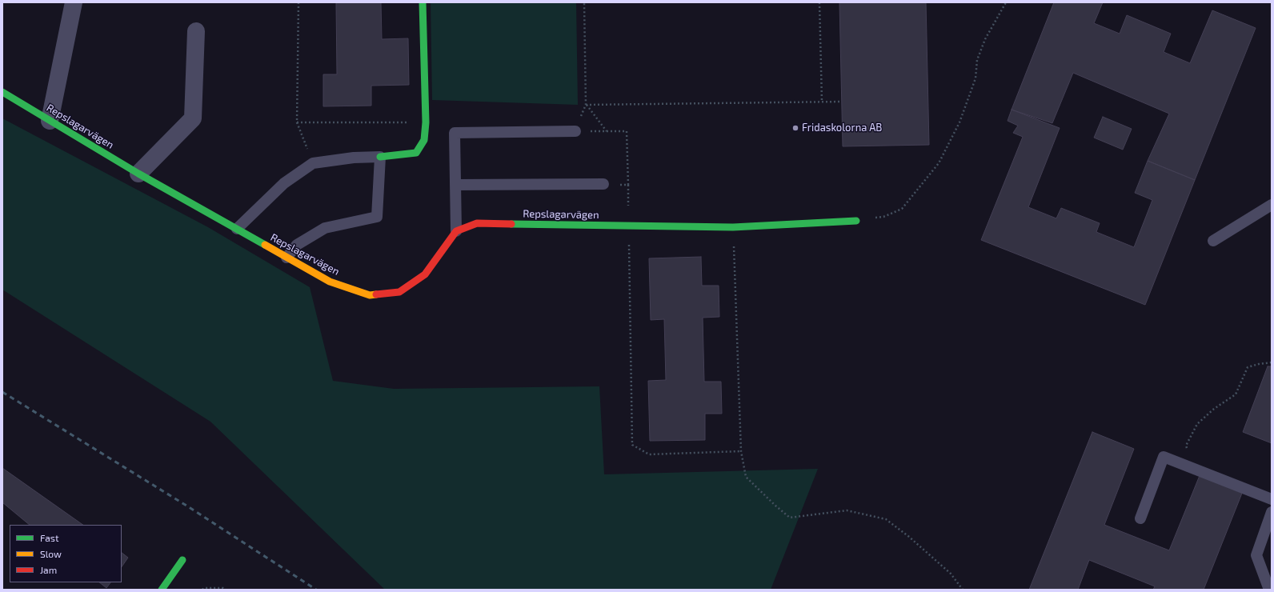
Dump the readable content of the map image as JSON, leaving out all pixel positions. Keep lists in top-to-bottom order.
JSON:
{
  "streets": {
    "street": ["Repslagarvägen"]
  },
  "places": ["Fridaskolorna AB"],
  "legend": ["Fast", "Slow", "Jam"]
}
